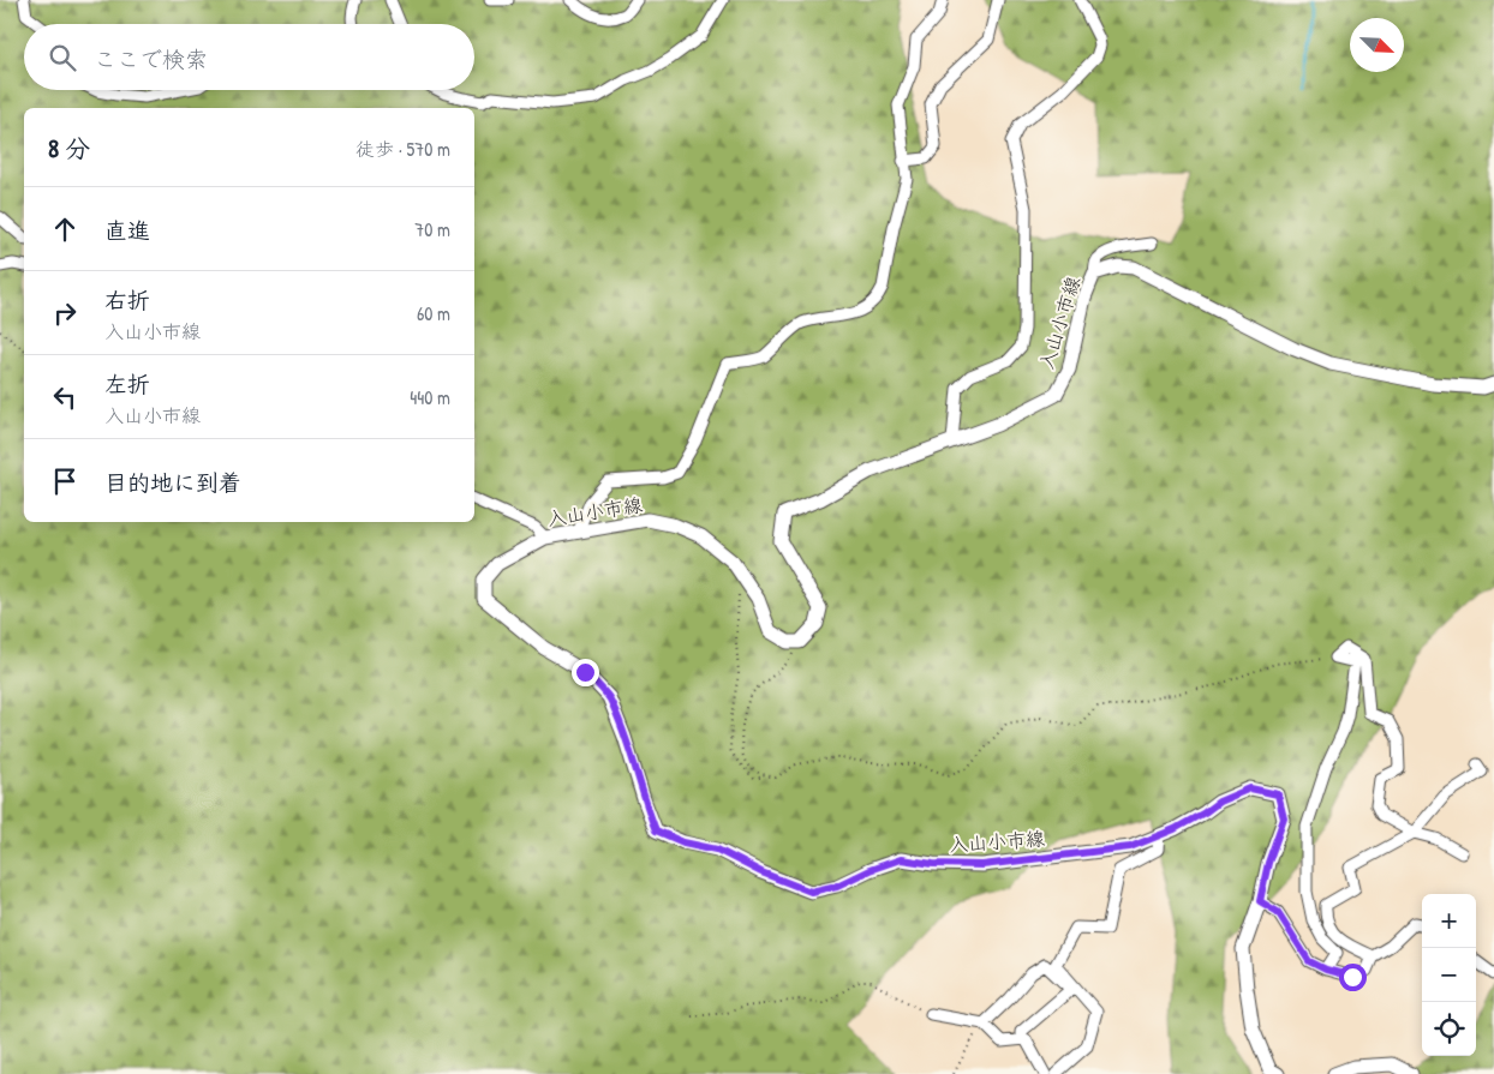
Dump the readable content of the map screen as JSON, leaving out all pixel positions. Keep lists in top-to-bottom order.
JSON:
{
  "streets": {
    "main road": ["入山小市線"]
  },
  "north": "bottom right",
  "page": {
    "search": "ここで検索",
    "heading": ["8 分", "徒歩 · 570 m"],
    "list": [
      ["直進", "70 m"],
      ["右折", "入山小市線", "60 m"],
      ["左折", "入山小市線", "440 m"],
      "目的地に到着"
    ],
    "map_buttons": ["+", "−"]
  }
}
